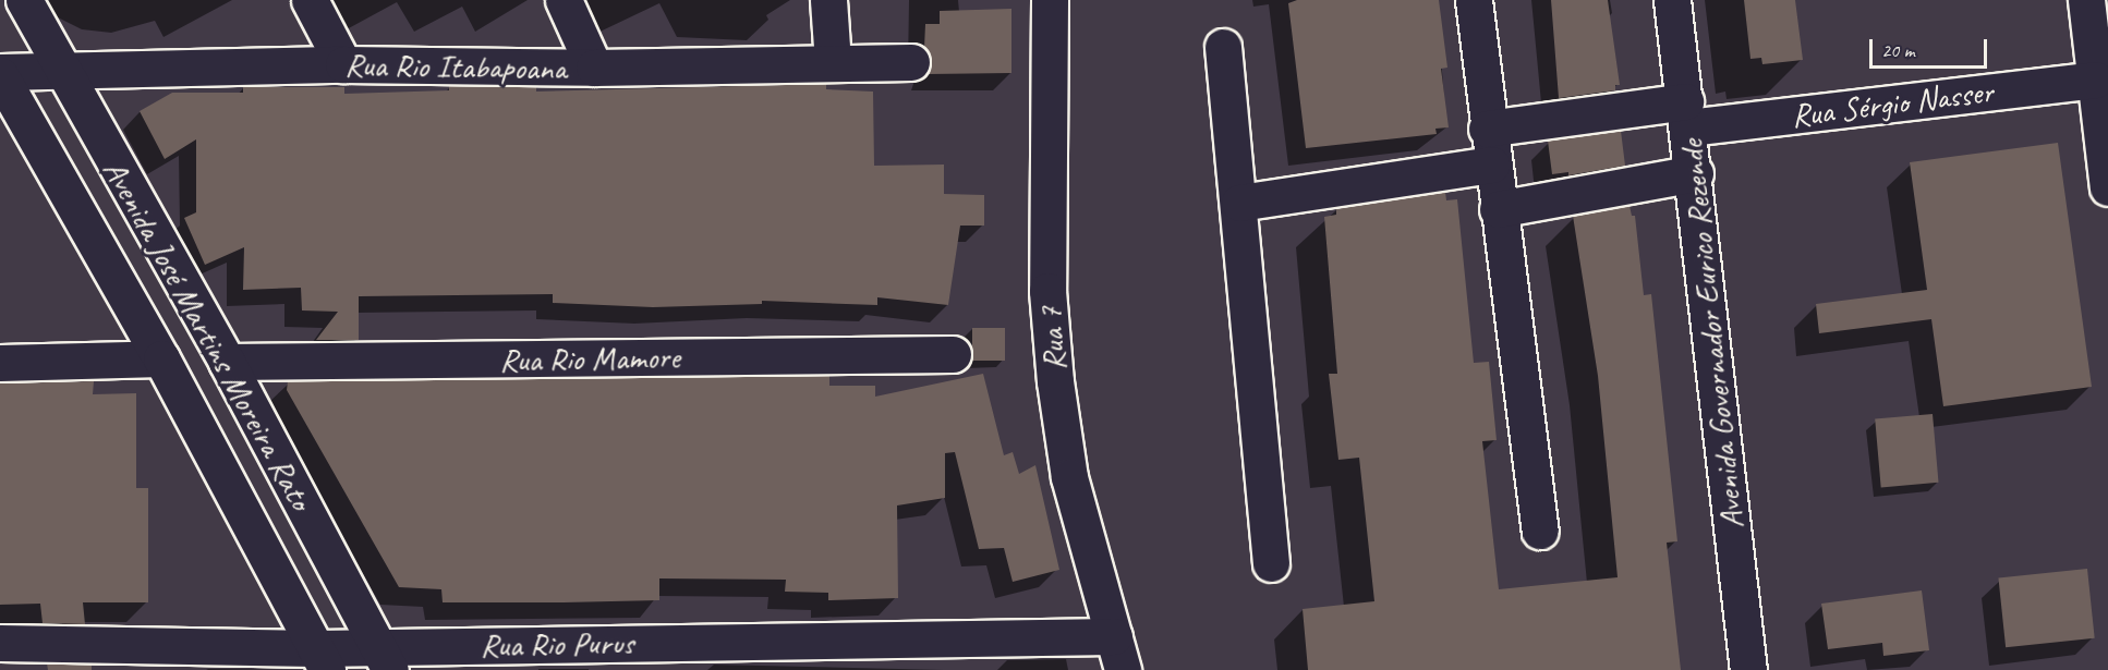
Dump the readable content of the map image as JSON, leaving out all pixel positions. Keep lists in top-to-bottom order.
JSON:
{
  "streets": {
    "street": [
      "Rua Rio Itabapoana",
      "Rua Sérgio Nasser",
      "Avenida José Martins Moreira Rato",
      "Avenida Governador Eurico Rezende",
      "Rua 7",
      "Rua Rio Mamore",
      "Rua Rio Purus"
    ]
  },
  "crossings": [
    ["Rua Rio Itabapoana", "Avenida José Martins Moreira Rato"],
    ["Rua Sérgio Nasser", "Avenida Governador Eurico Rezende"],
    ["Avenida José Martins Moreira Rato", "Rua Rio Mamore"],
    ["Avenida José Martins Moreira Rato", "Rua Rio Purus"],
    ["Rua 7", "Rua Rio Purus"]
  ],
  "scale_bar": "20 m"
}
